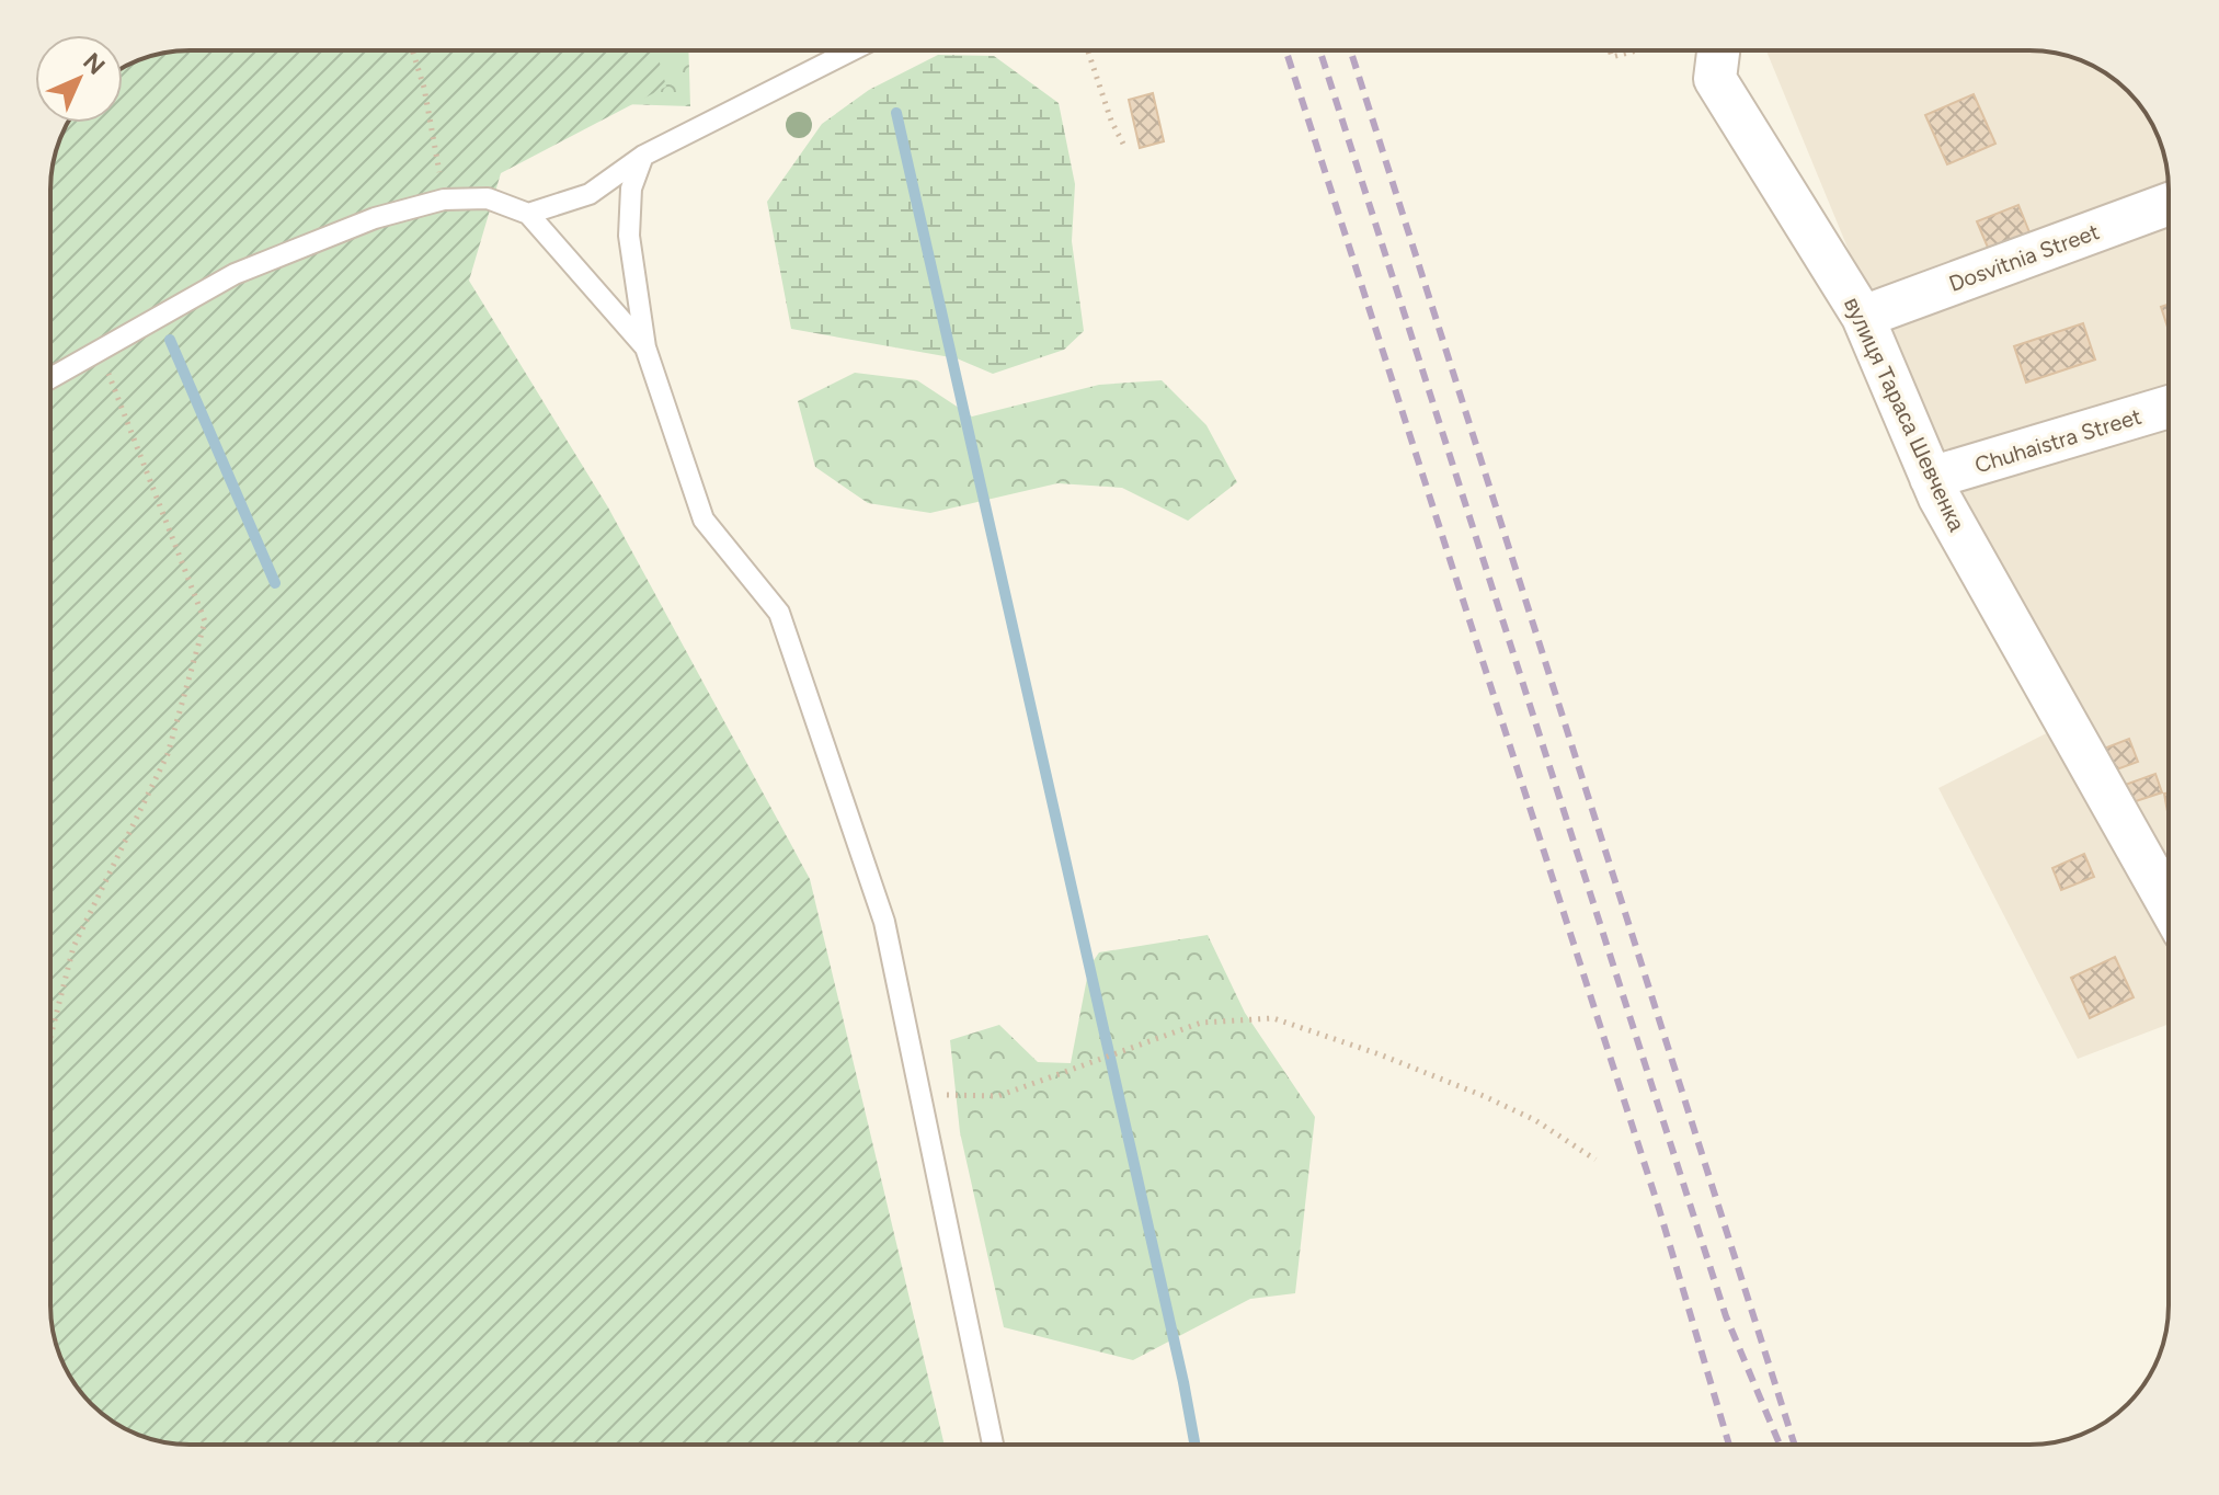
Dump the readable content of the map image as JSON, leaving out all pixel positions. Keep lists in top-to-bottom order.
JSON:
{
  "streets": {
    "street": ["Dosvitnia Street", "вулиця Тараса Шевченка", "Chuhaistra Street"]
  },
  "crossings": [
    ["Dosvitnia Street", "вулиця Тараса Шевченка"],
    ["вулиця Тараса Шевченка", "Chuhaistra Street"]
  ],
  "north": "top right"
}
